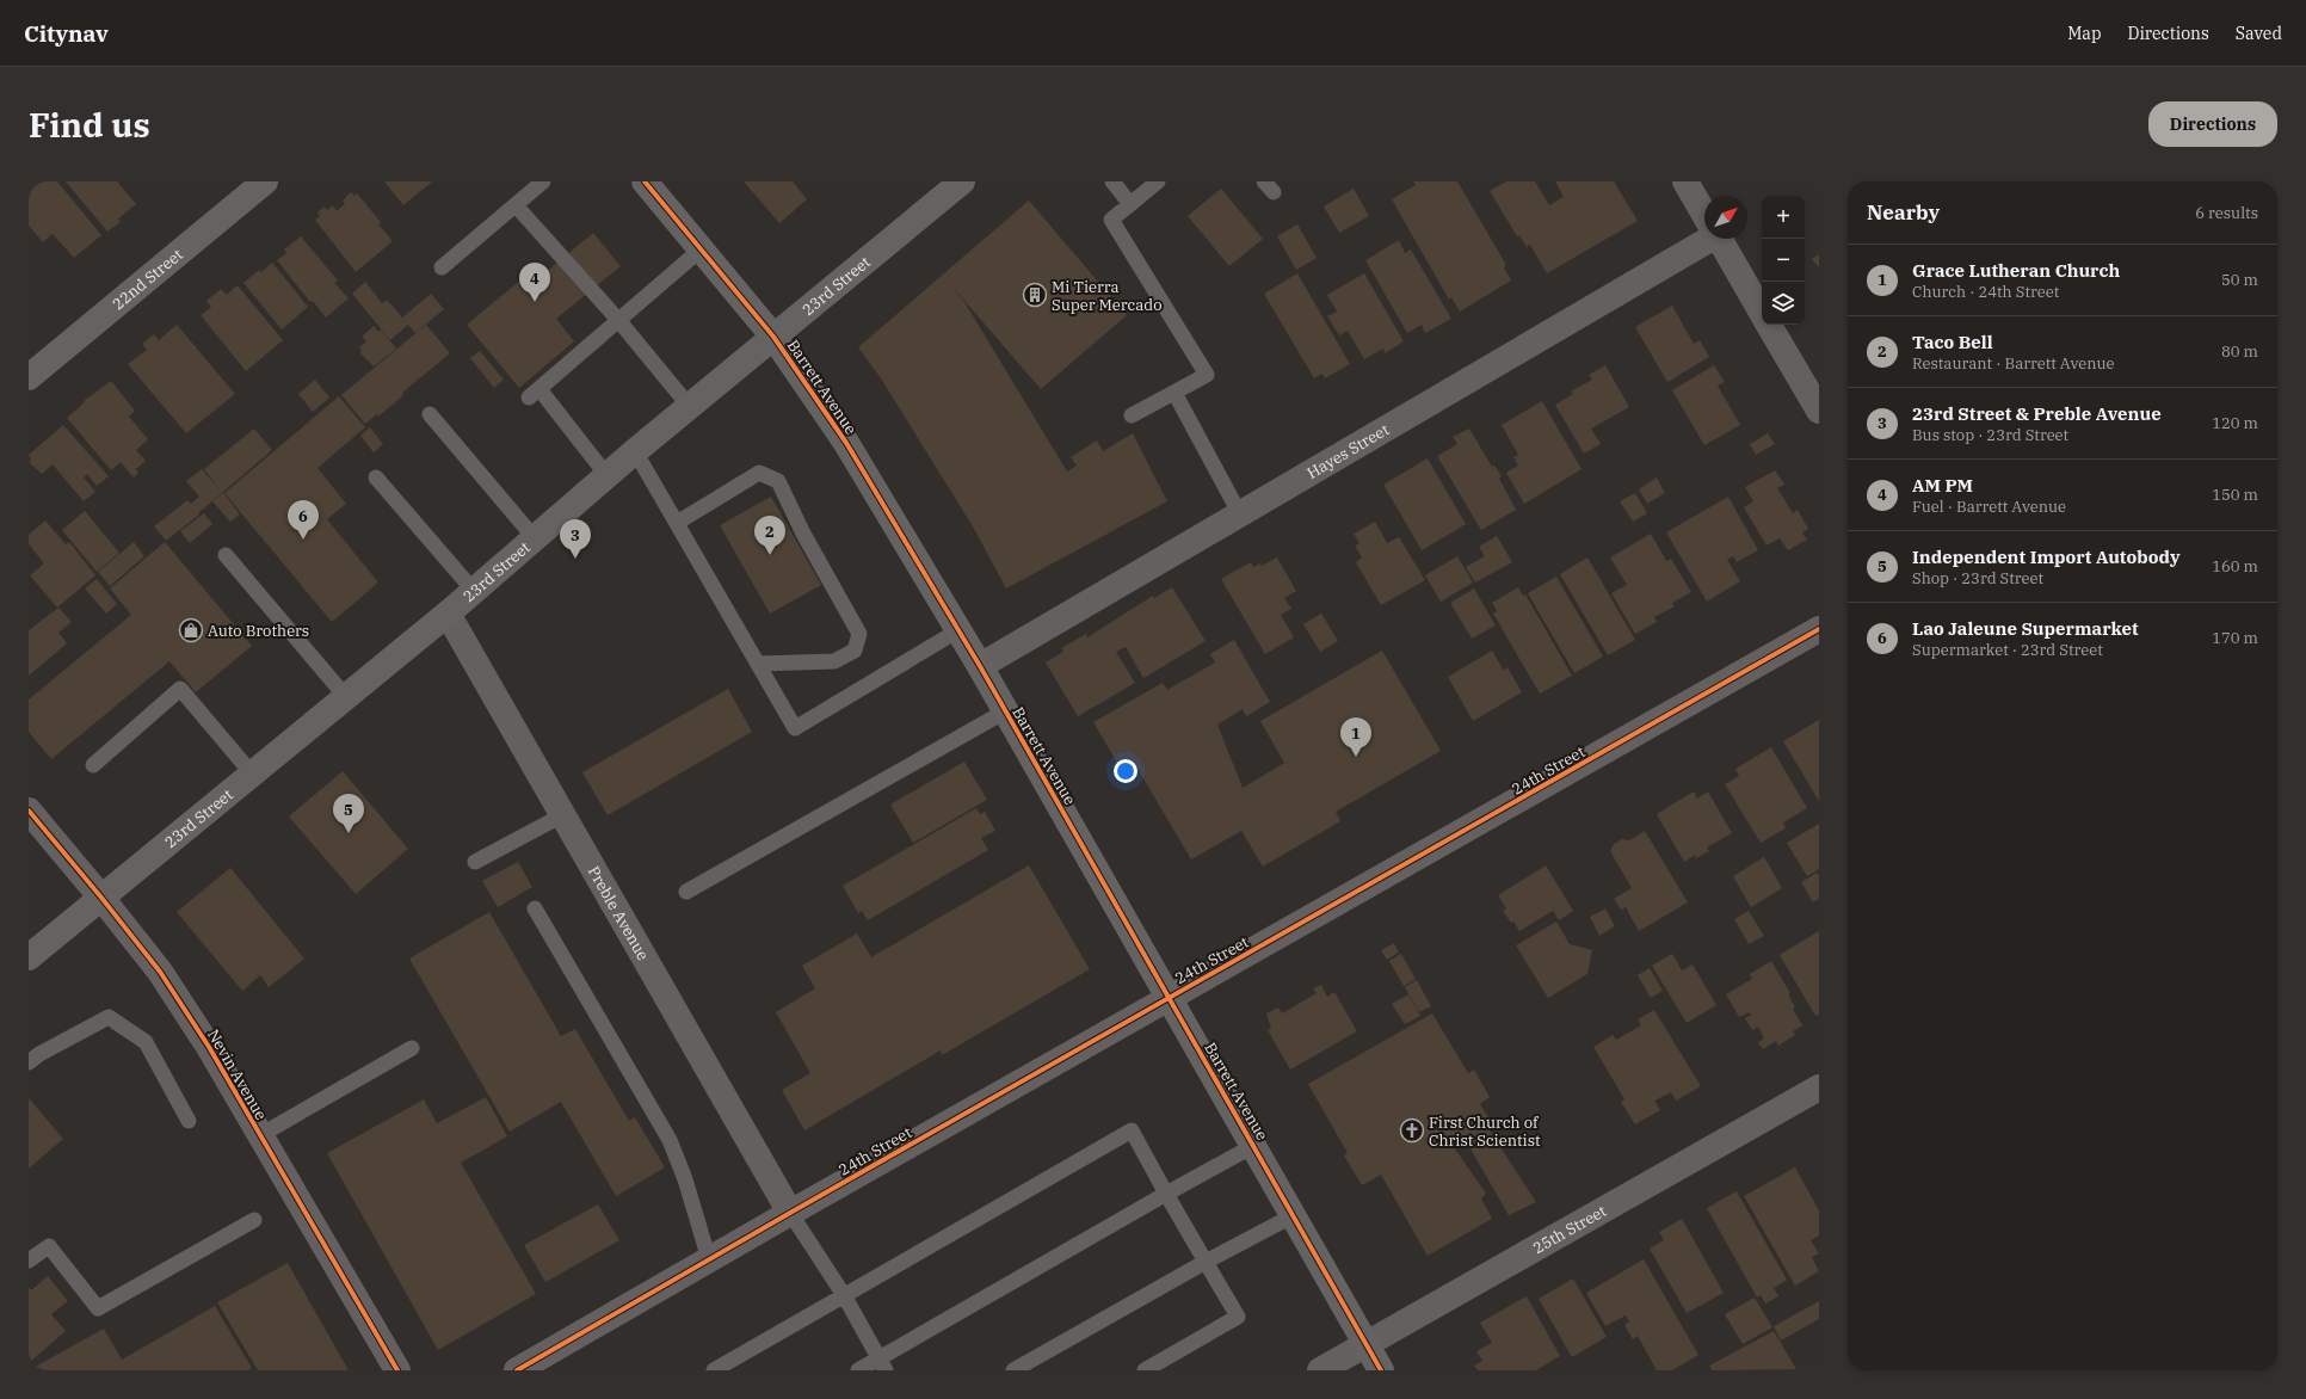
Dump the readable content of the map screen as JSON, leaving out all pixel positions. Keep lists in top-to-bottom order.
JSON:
{
  "streets": {
    "main road": ["22nd Street", "23rd Street", "Barrett Avenue"],
    "street": [
      "Hayes Street",
      "24th Street",
      "Preble Avenue",
      "Nevin Avenue",
      "25th Street"
    ]
  },
  "crossings": [
    ["23rd Street", "Barrett Avenue"],
    ["23rd Street", "Preble Avenue"],
    ["23rd Street", "Nevin Avenue"],
    ["Barrett Avenue", "Hayes Street"],
    ["Barrett Avenue", "24th Street"],
    ["Barrett Avenue", "25th Street"],
    ["24th Street", "Preble Avenue"]
  ],
  "places": {
    "building": ["Mi Tierra Super Mercado"],
    "shop": ["Auto Brothers"],
    "church": ["First Church of Christ Scientist"]
  },
  "north": "top right",
  "page": {
    "header": "Citynav",
    "nav": ["Map", "Directions", "Saved"],
    "buttons": "Directions",
    "title": "Find us",
    "heading": ["Nearby", "6 results"],
    "map_buttons": ["+", "−"],
    "list": [
      {
        "mark": "1",
        "name": "Grace Lutheran Church",
        "note": "Church · 24th Street",
        "value": "50 m"
      },
      {
        "mark": "2",
        "name": "Taco Bell",
        "note": "Restaurant · Barrett Avenue",
        "value": "80 m"
      },
      {
        "mark": "3",
        "name": "23rd Street & Preble Avenue",
        "note": "Bus stop · 23rd Street",
        "value": "120 m"
      },
      {
        "mark": "4",
        "name": "AM PM",
        "note": "Fuel · Barrett Avenue",
        "value": "150 m"
      },
      {
        "mark": "5",
        "name": "Independent Import Autobody",
        "note": "Shop · 23rd Street",
        "value": "160 m"
      },
      {
        "mark": "6",
        "name": "Lao Jaleune Supermarket",
        "note": "Supermarket · 23rd Street",
        "value": "170 m"
      }
    ],
    "pins": [
      "4",
      "6",
      "2",
      "3",
      "1",
      "5"
    ]
  }
}
